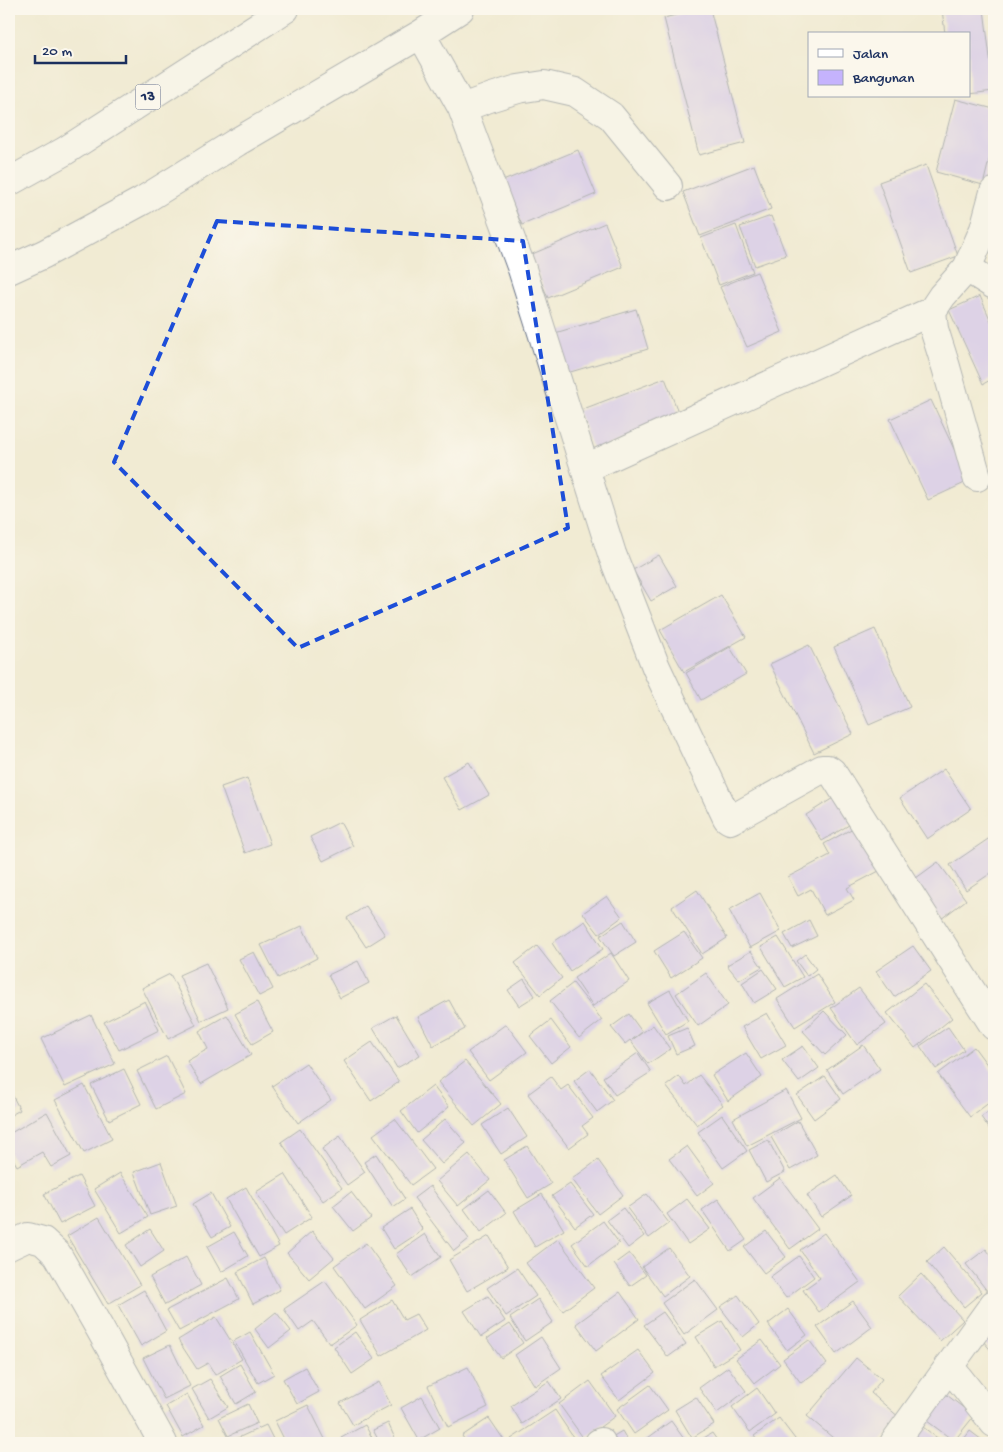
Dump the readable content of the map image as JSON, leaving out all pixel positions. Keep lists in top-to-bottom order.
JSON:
{
  "streets": {
    "main road": ["13"]
  },
  "legend": ["Jalan", "Bangunan"],
  "scale_bar": "20 m"
}
